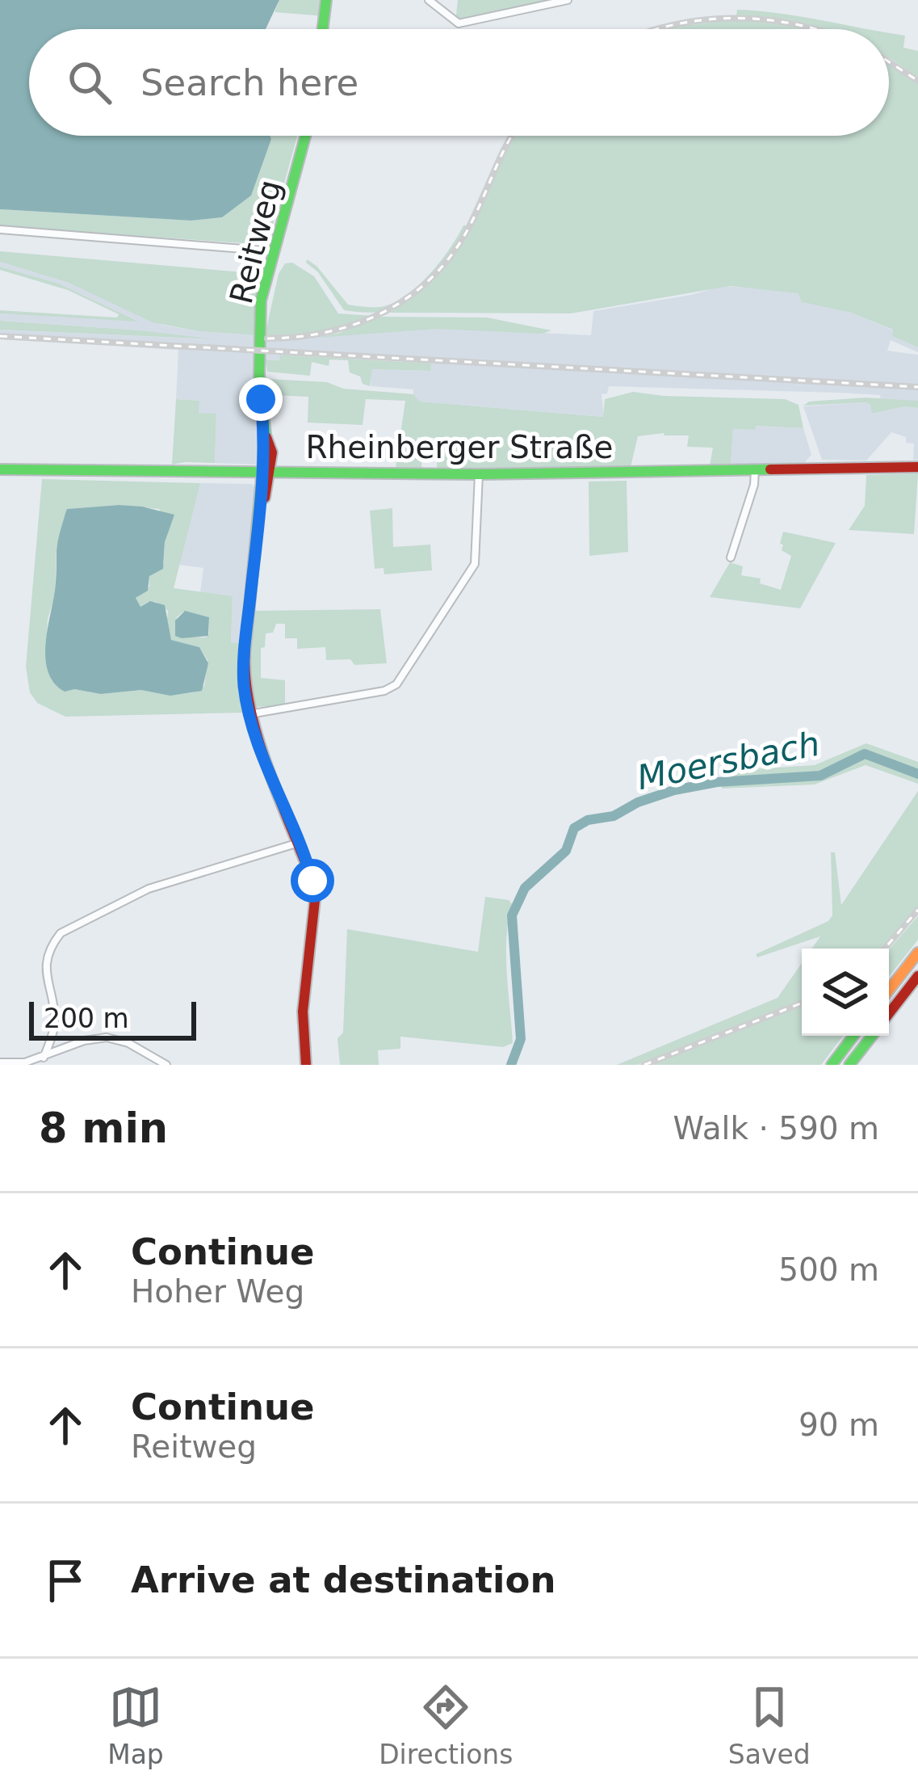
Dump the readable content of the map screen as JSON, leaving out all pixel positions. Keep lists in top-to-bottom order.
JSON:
{
  "streets": {
    "main road": ["Reitweg", "Rheinberger Straße"]
  },
  "crossings": [
    ["Reitweg", "Rheinberger Straße"]
  ],
  "water": ["Moersbach"],
  "scale_bar": "200 m",
  "page": {
    "search": "Search here",
    "scale": "200 m",
    "heading": ["8 min", "Walk · 590 m"],
    "list": [
      ["Continue", "Hoher Weg", "500 m"],
      ["Continue", "Reitweg", "90 m"],
      "Arrive at destination"
    ],
    "nav": ["Map", "Directions", "Saved"]
  }
}
